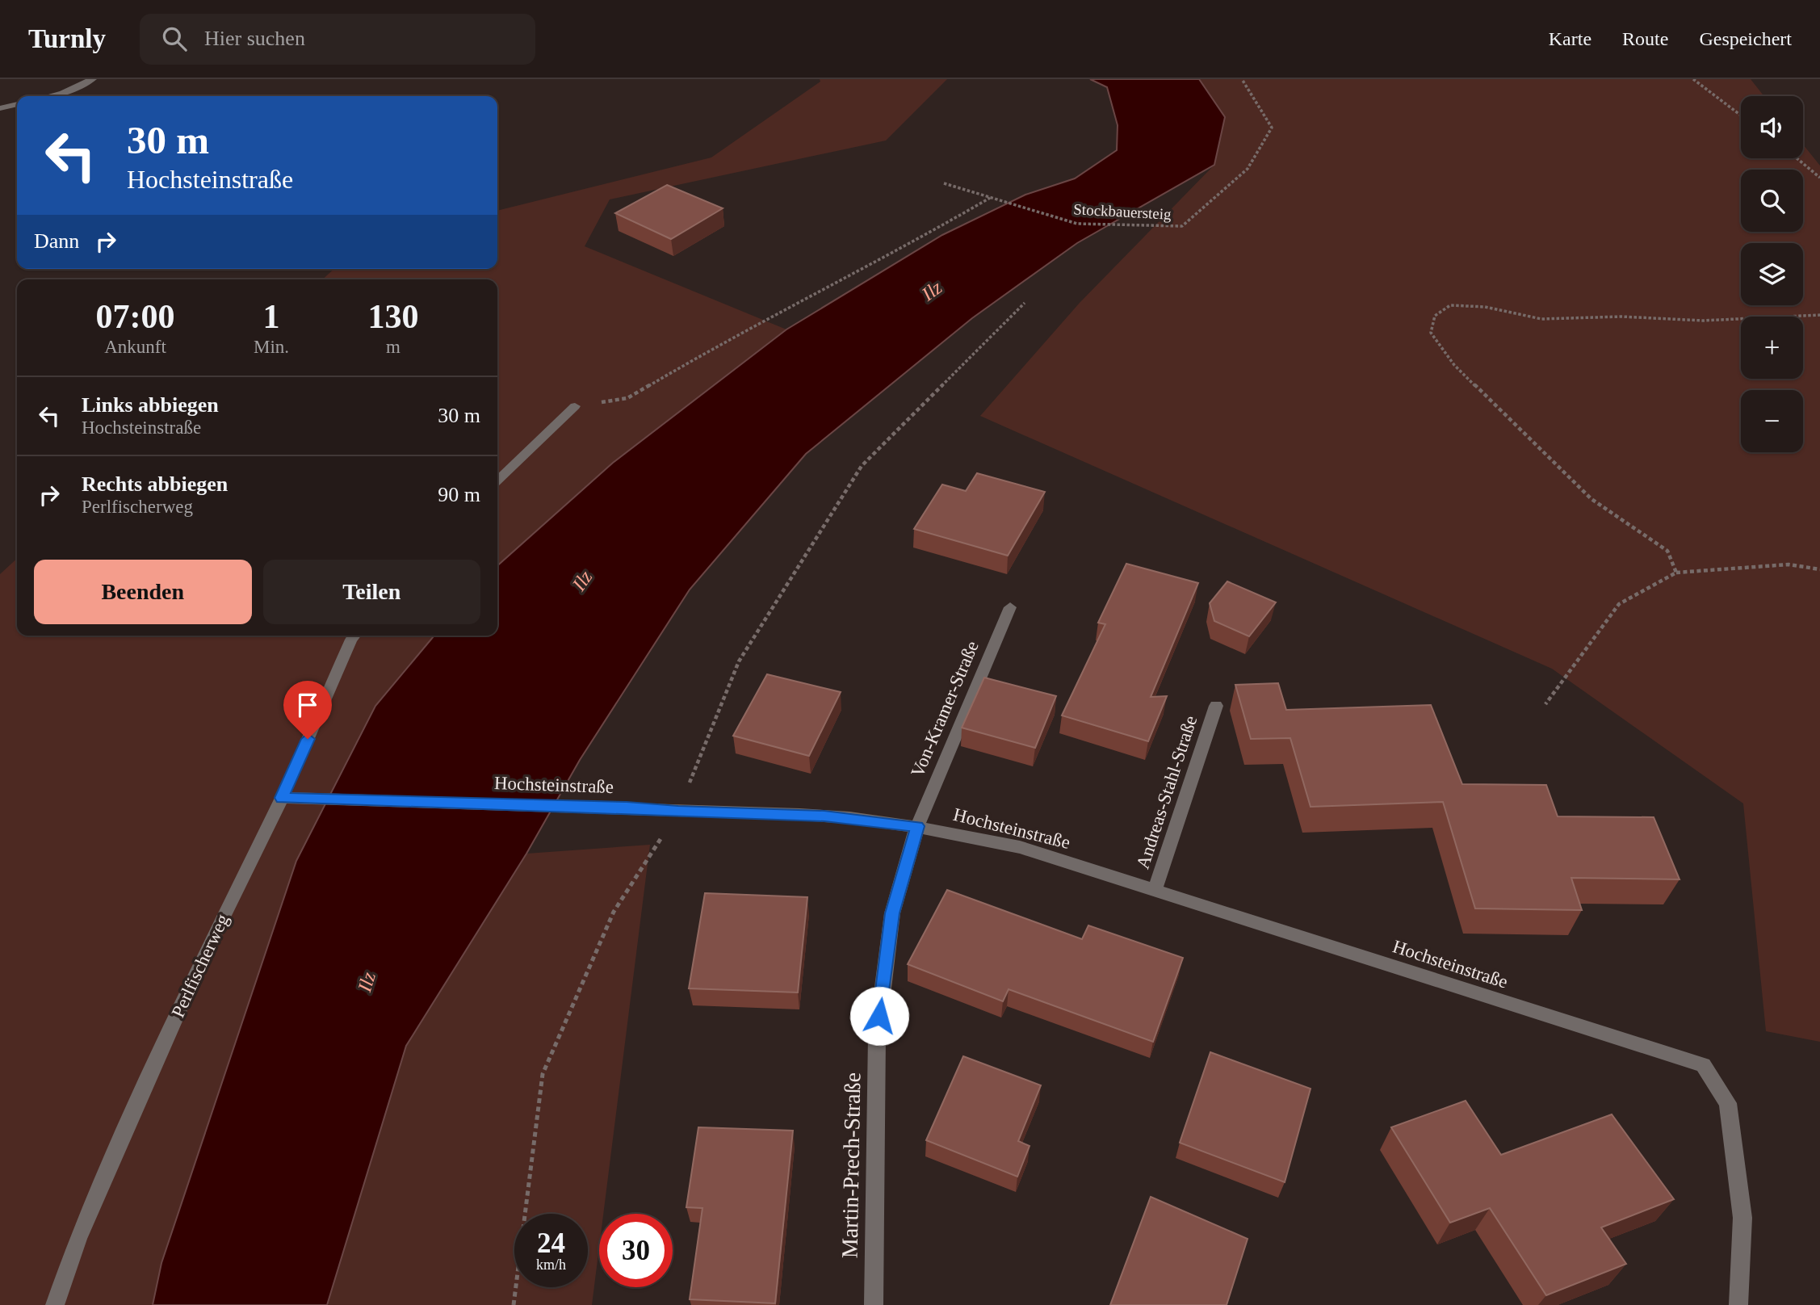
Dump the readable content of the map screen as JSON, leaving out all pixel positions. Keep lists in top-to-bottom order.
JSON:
{
  "streets": {
    "street": [
      "Von-Kramer-Straße",
      "Hochsteinstraße",
      "Andreas-Stahl-Straße",
      "Perlfischerweg",
      "Martin-Prech-Straße"
    ],
    "path": ["Stockbauersteig"]
  },
  "crossings": [
    ["Von-Kramer-Straße", "Hochsteinstraße"],
    ["Von-Kramer-Straße", "Martin-Prech-Straße"],
    ["Hochsteinstraße", "Andreas-Stahl-Straße"],
    ["Hochsteinstraße", "Perlfischerweg"],
    ["Hochsteinstraße", "Martin-Prech-Straße"]
  ],
  "water": ["Ilz"],
  "page": {
    "header": "Turnly",
    "search": "Hier suchen",
    "nav": ["Karte", "Route", "Gespeichert"],
    "map_buttons": ["+", "−"],
    "turn": ["30 m", "Hochsteinstraße"],
    "then": "Dann",
    "eta": [
      "07:00",
      "Ankunft",
      "1",
      "Min.",
      "130",
      "m"
    ],
    "list": [
      {
        "name": "Links abbiegen",
        "note": "Hochsteinstraße",
        "value": "30 m"
      },
      {
        "name": "Rechts abbiegen",
        "note": "Perlfischerweg",
        "value": "90 m"
      }
    ],
    "buttons": ["Beenden", "Teilen"],
    "speed": "24 km/h",
    "limit": "30"
  }
}
